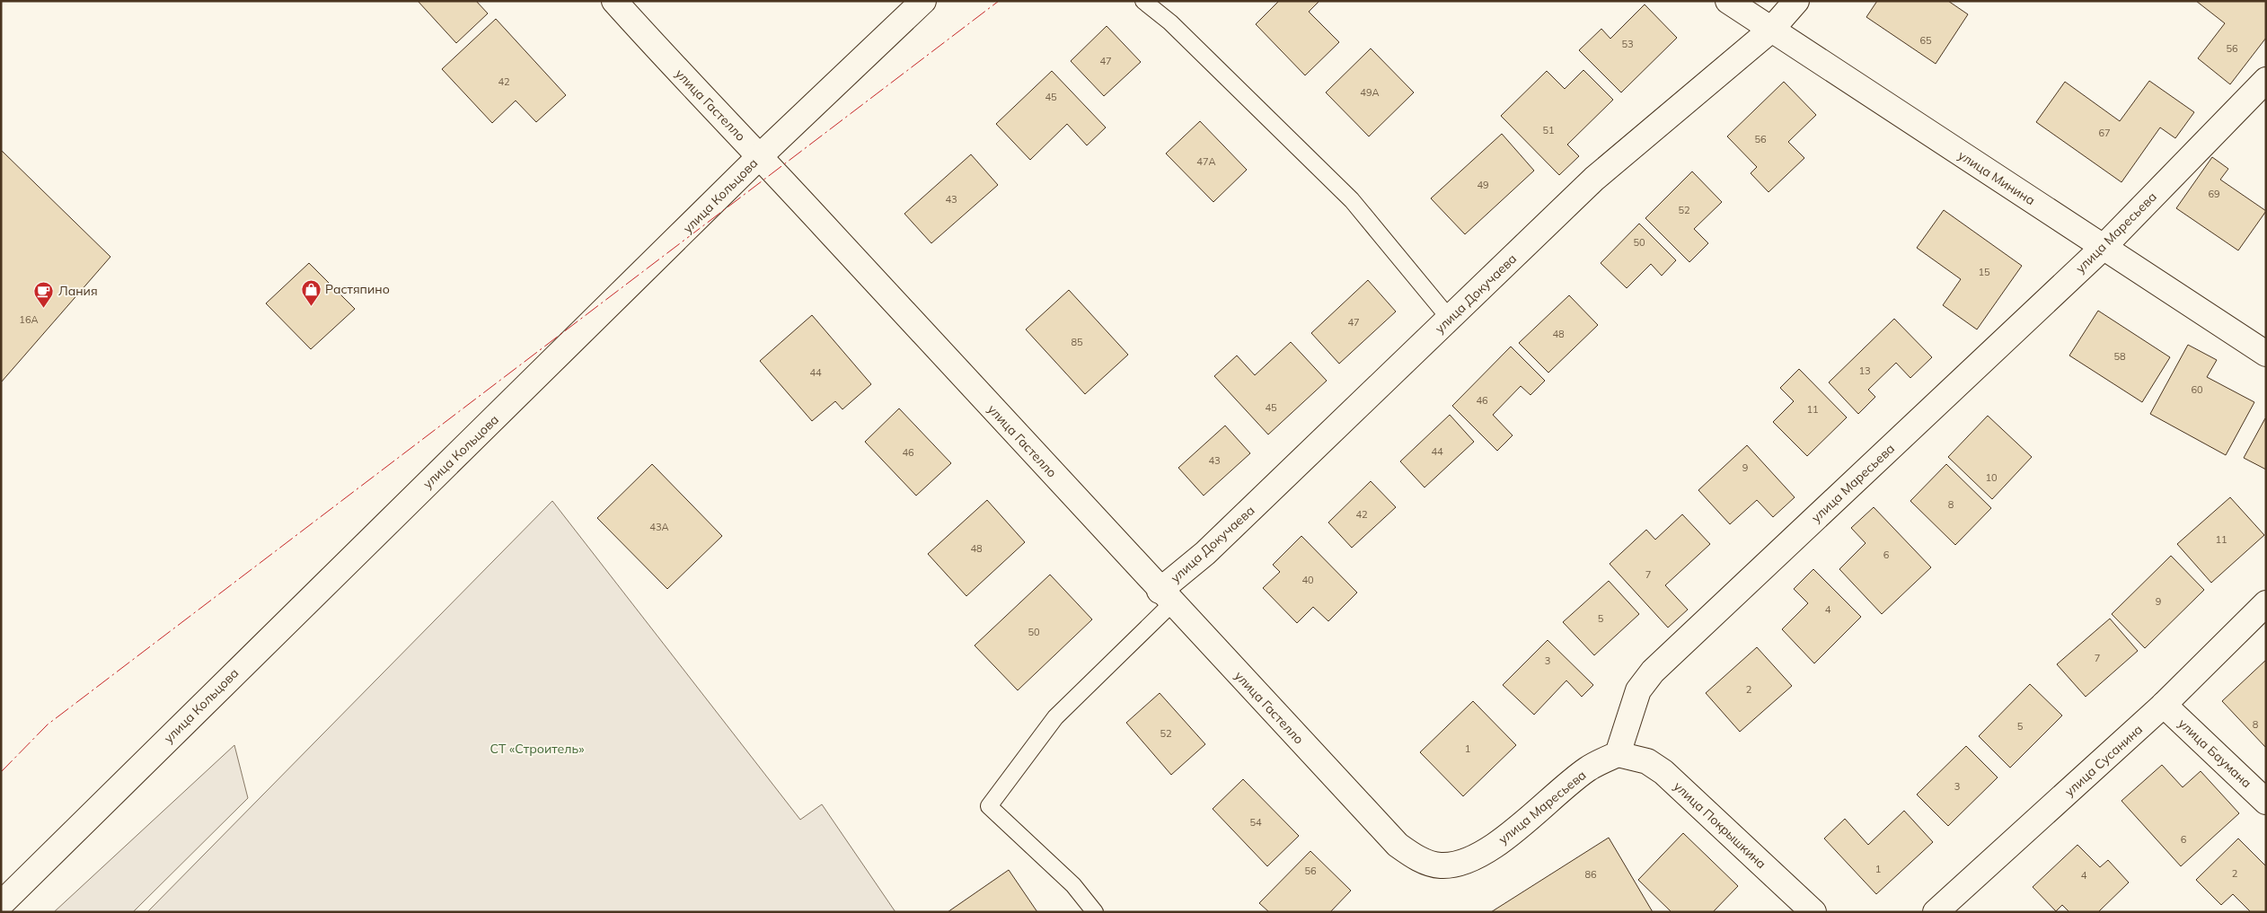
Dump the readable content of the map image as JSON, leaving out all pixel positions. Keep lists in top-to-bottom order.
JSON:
{
  "streets": {
    "street": [
      "улица Гастелло",
      "улица Минина",
      "улица Кольцова",
      "улица Маресьева",
      "улица Докучаева",
      "улица Баумана",
      "улица Сусанина",
      "улица Покрышкина"
    ]
  },
  "crossings": [
    ["улица Гастелло", "улица Кольцова"],
    ["улица Гастелло", "улица Маресьева"],
    ["улица Гастелло", "улица Докучаева"],
    ["улица Минина", "улица Маресьева"],
    ["улица Минина", "улица Докучаева"],
    ["улица Маресьева", "улица Покрышкина"],
    ["улица Баумана", "улица Сусанина"]
  ],
  "parks": ["СТ «Строитель»"],
  "places": {
    "shop": ["Растяпино"],
    "cafe": ["Лания"]
  },
  "house_numbers": [
    "65",
    "53",
    "56",
    "47",
    "42",
    "49А",
    "45",
    "51",
    "67",
    "56",
    "47А",
    "49",
    "69",
    "43",
    "52",
    "50",
    "15",
    "16А",
    "47",
    "48",
    "85",
    "58",
    "13",
    "44",
    "60",
    "46",
    "45",
    "11",
    "44",
    "46",
    "43",
    "9",
    "10",
    "8",
    "42",
    "43А",
    "11",
    "48",
    "6",
    "7",
    "40",
    "9",
    "4",
    "5",
    "50",
    "7",
    "3",
    "2",
    "8",
    "5",
    "52",
    "1",
    "3",
    "54",
    "6",
    "1",
    "56",
    "2",
    "86",
    "4"
  ]
}
